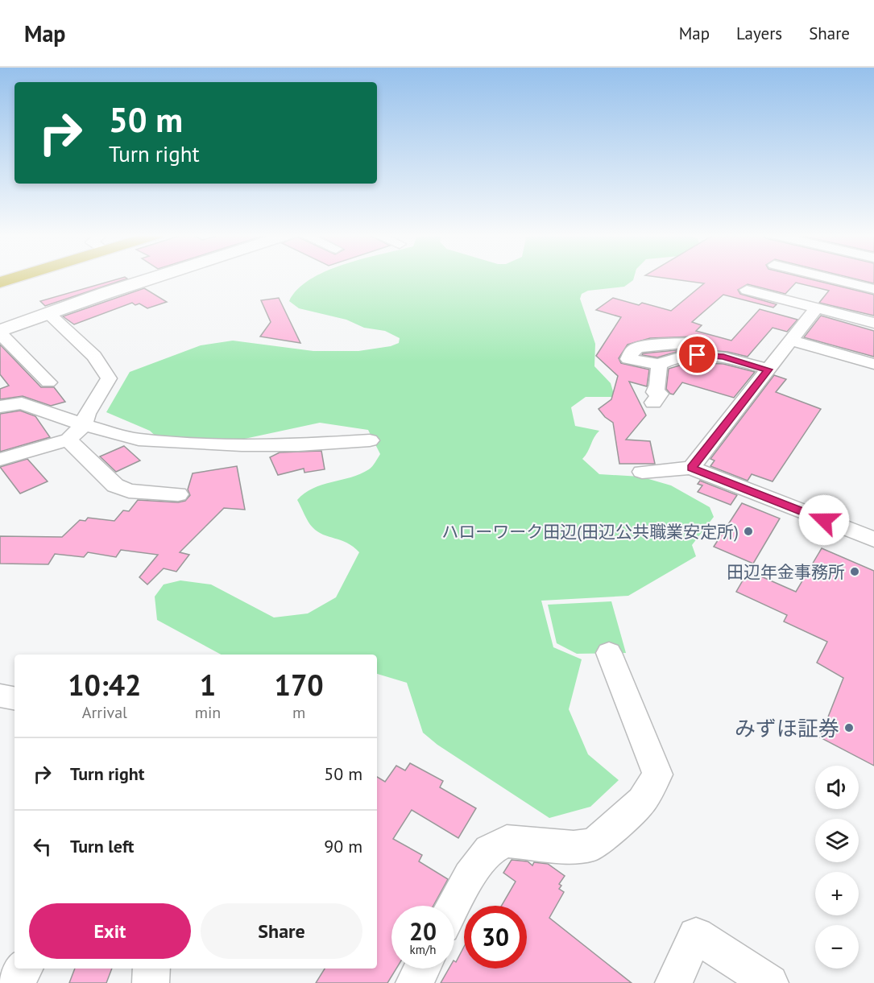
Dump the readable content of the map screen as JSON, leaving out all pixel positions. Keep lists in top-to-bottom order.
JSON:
{
  "places": ["ハローワーク田辺(田辺公共職業安定所)", "田辺年金事務所", "みずほ証券"],
  "page": {
    "header": "Map",
    "nav": ["Map", "Layers", "Share"],
    "turn": ["50 m", "Turn right"],
    "eta": [
      "10:42",
      "Arrival",
      "1",
      "min",
      "170",
      "m"
    ],
    "list": [
      {
        "name": "Turn right",
        "value": "50 m"
      },
      {
        "name": "Turn left",
        "value": "90 m"
      }
    ],
    "map_buttons": ["+", "−"],
    "buttons": ["Exit", "Share"],
    "speed": "20 km/h",
    "limit": "30"
  }
}
